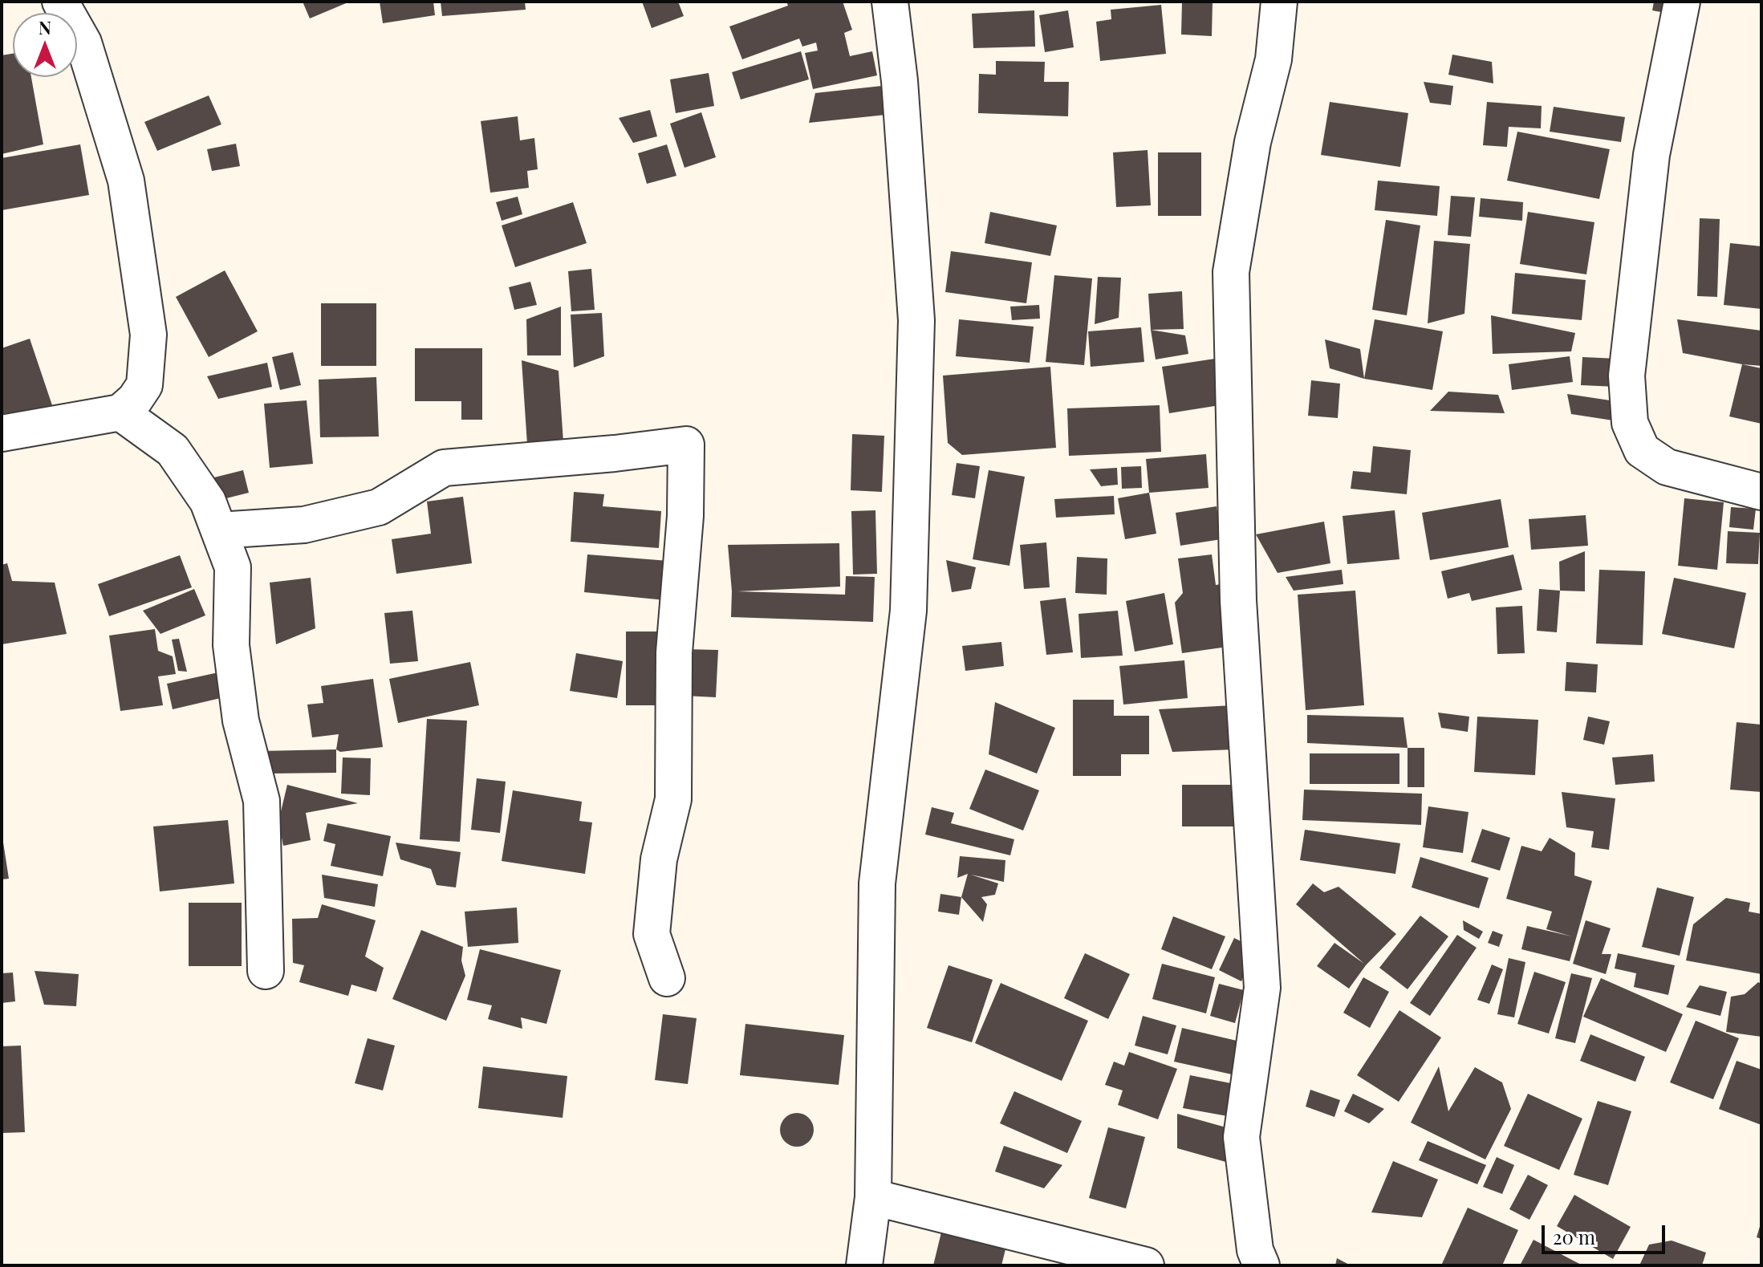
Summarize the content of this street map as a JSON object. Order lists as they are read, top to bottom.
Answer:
{
  "scale_bar": "20 m",
  "north": "top"
}
